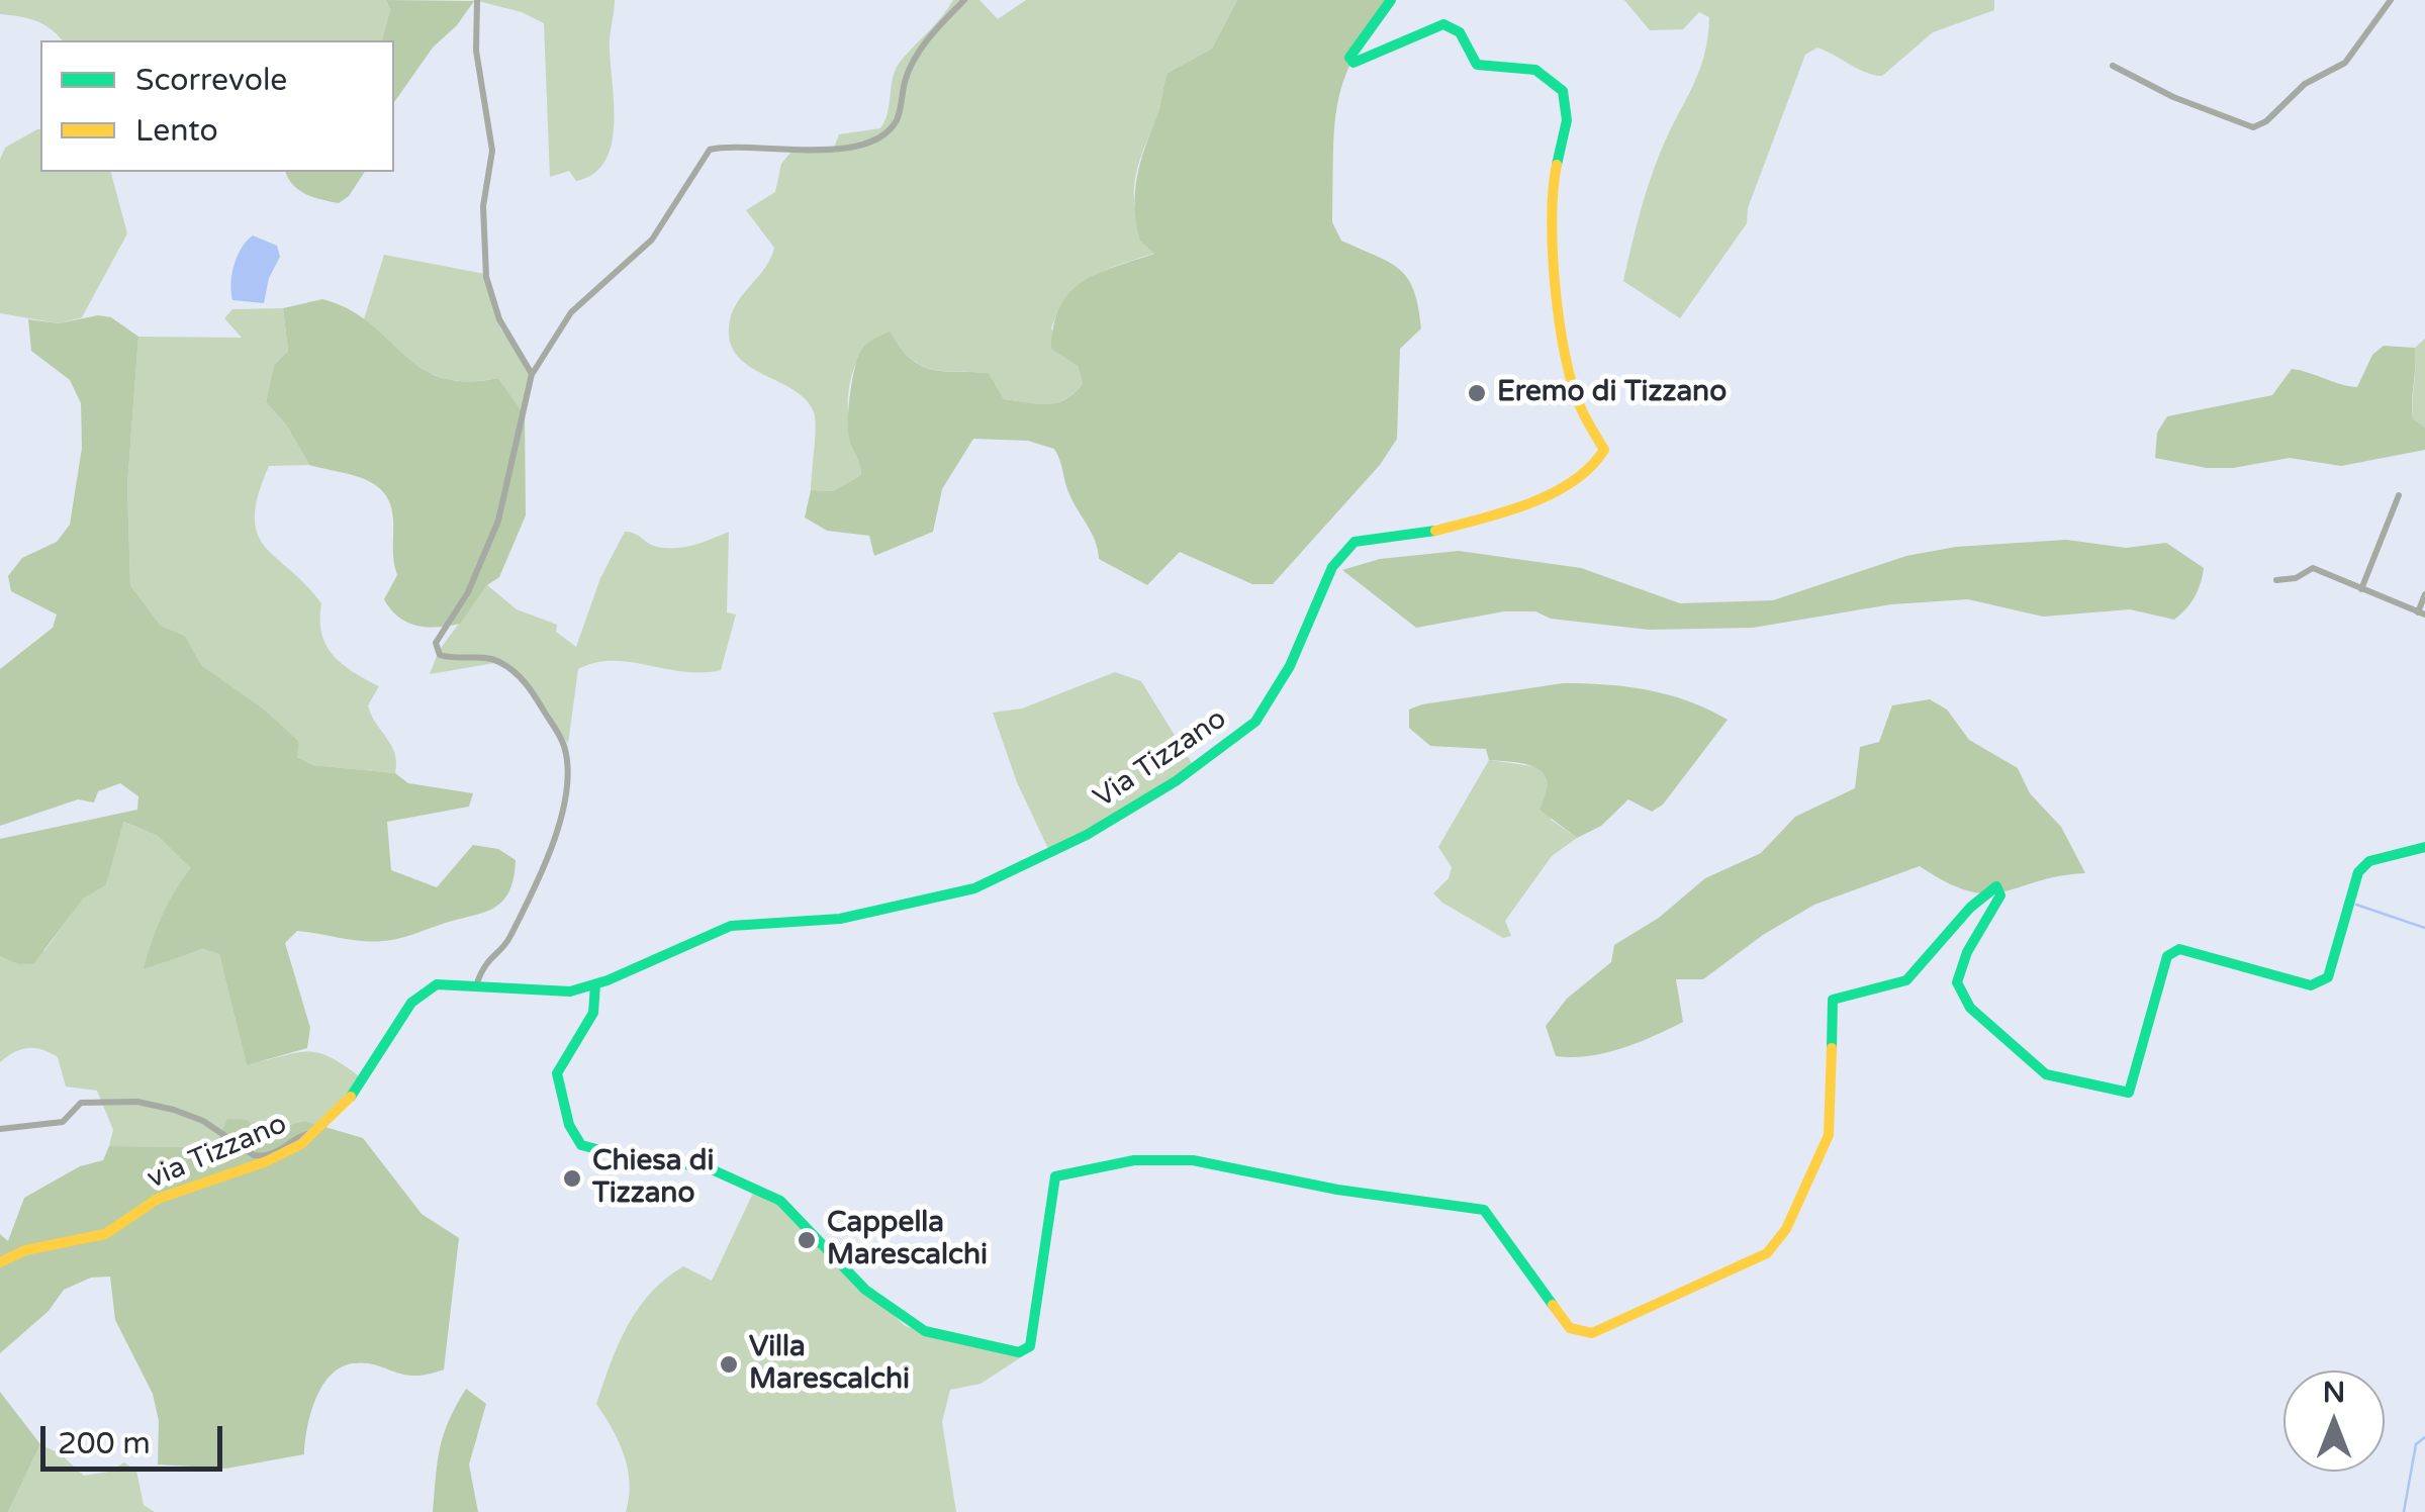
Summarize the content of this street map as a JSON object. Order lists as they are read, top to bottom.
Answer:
{
  "streets": {
    "street": ["Via Tizzano", "via Tizzano"]
  },
  "crossings": [
    ["Via Tizzano", "via Tizzano"]
  ],
  "places": [
    "Eremo di Tizzano",
    "Chiesa di Tizzano",
    "Cappella Marescalchi",
    "Villa Marescalchi"
  ],
  "legend": ["Scorrevole", "Lento"],
  "scale_bar": "200 m",
  "north": "top"
}
